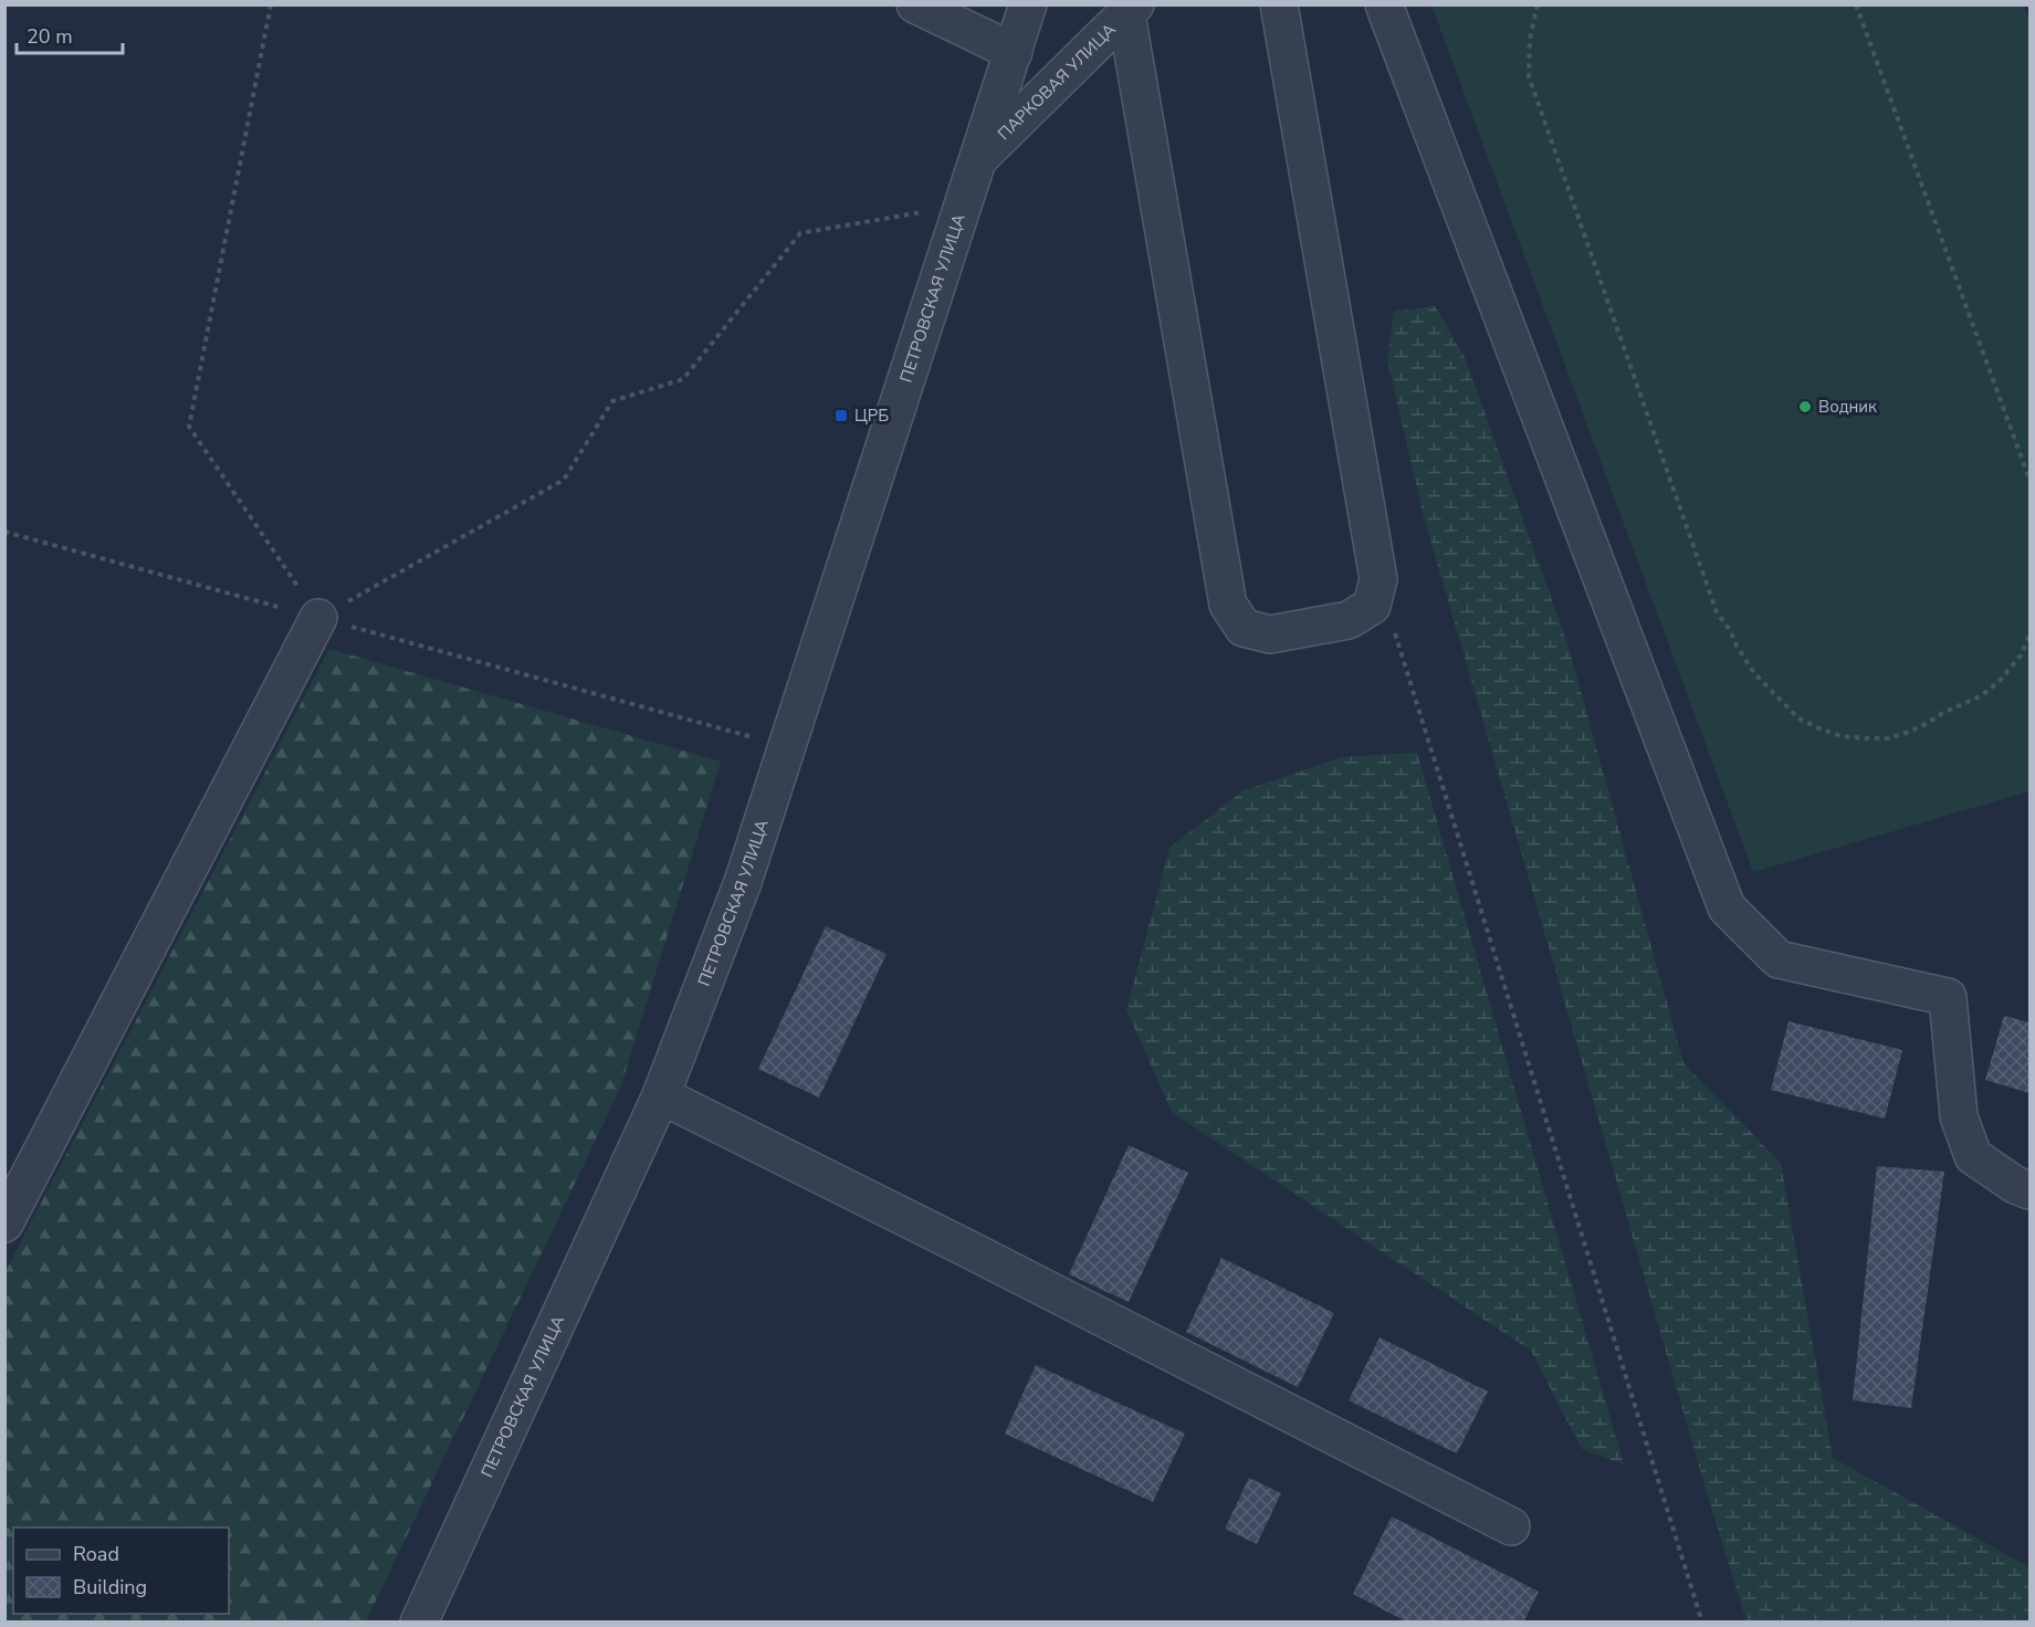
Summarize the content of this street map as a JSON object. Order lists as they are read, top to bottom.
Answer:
{
  "streets": {
    "street": ["ПАРКОВАЯ УЛИЦА", "ПЕТРОВСКАЯ УЛИЦА"]
  },
  "crossings": [
    ["ПАРКОВАЯ УЛИЦА", "ПЕТРОВСКАЯ УЛИЦА"]
  ],
  "places": {
    "other": ["Водник"],
    "transit": ["ЦРБ"]
  },
  "legend": ["Road", "Building"],
  "scale_bar": "20 m"
}
